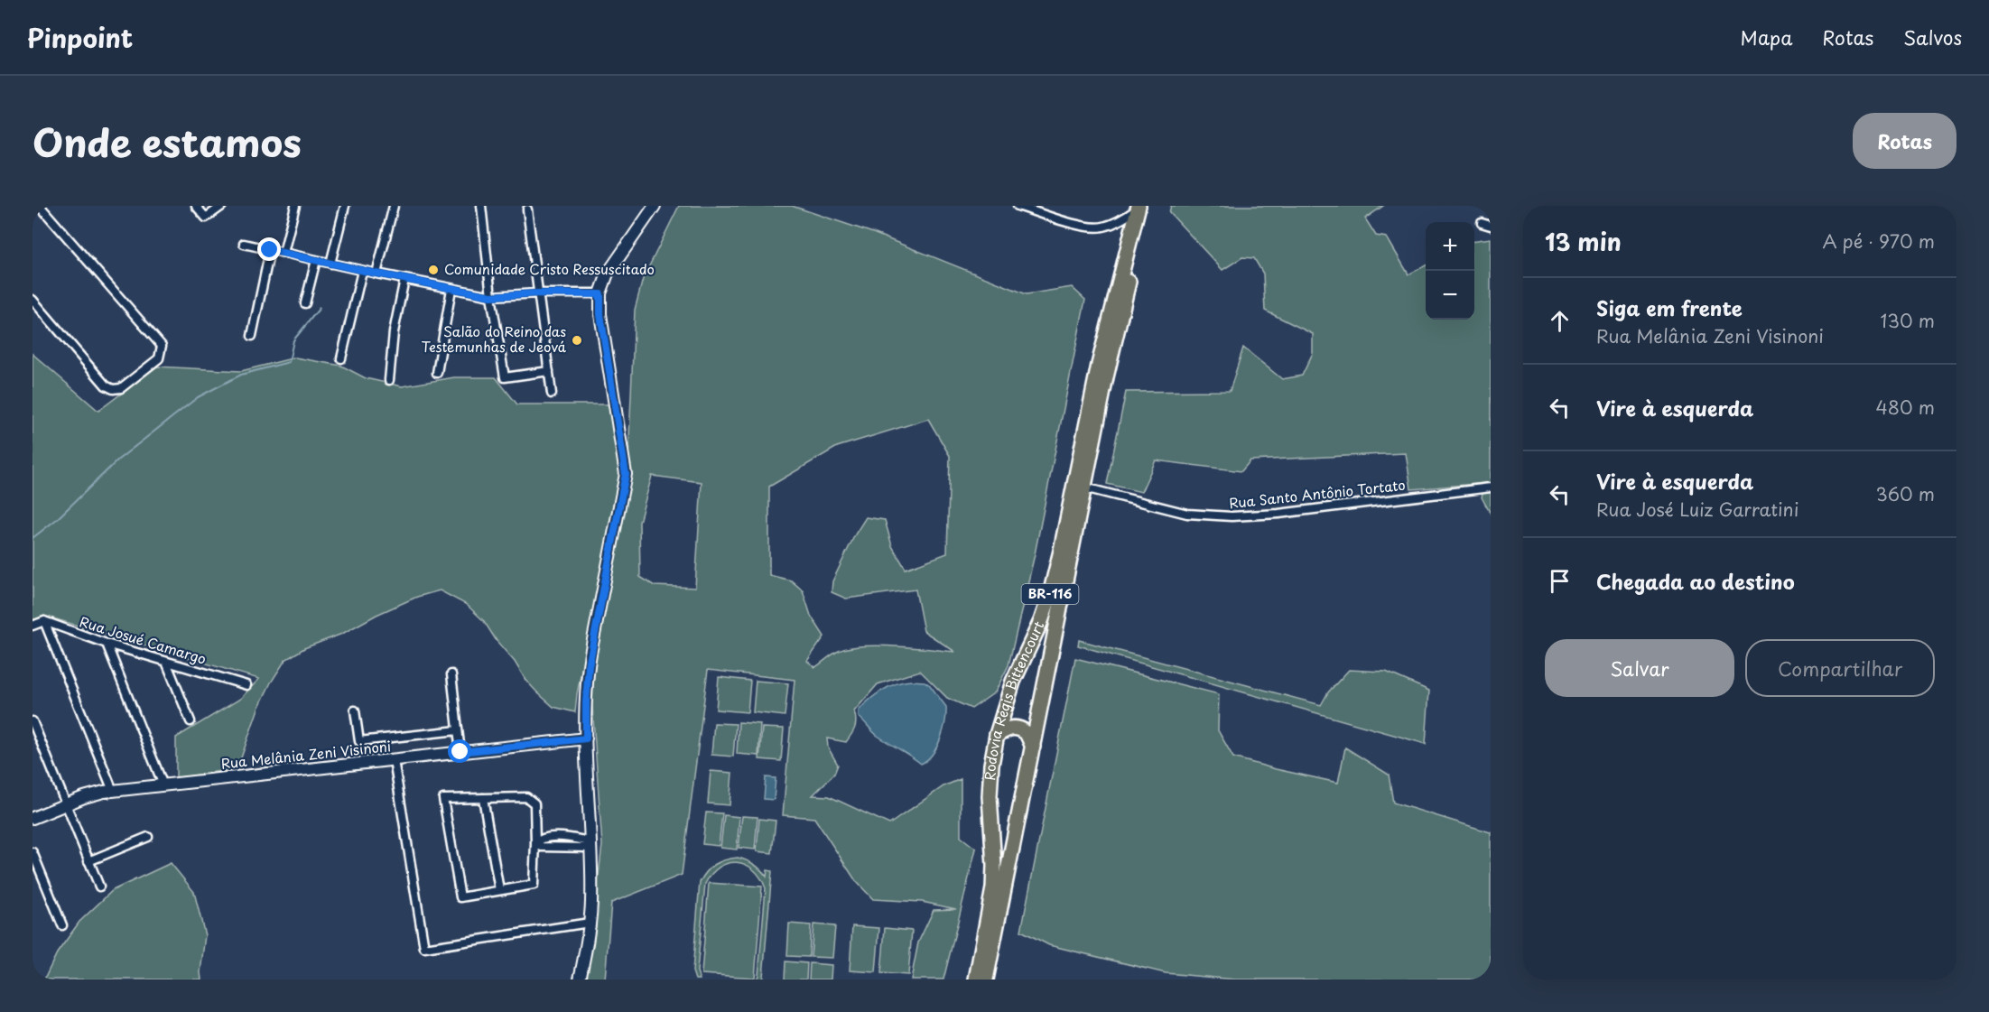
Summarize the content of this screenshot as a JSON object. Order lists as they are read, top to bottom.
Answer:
{
  "streets": {
    "highway": ["BR-116", "Rodovia Régis Bittencourt"],
    "main road": ["Rua Melânia Zeni Visinoni"],
    "street": ["Rua Santo Antônio Tortato", "Rua Josué Camargo"]
  },
  "crossings": [
    ["Rua Santo Antônio Tortato", "Rodovia Régis Bittencourt"]
  ],
  "places": ["Comunidade Cristo Ressuscitado", "Salão do Reino das Testemunhas de Jeová"],
  "page": {
    "header": "Pinpoint",
    "nav": ["Mapa", "Rotas", "Salvos"],
    "title": "Onde estamos",
    "buttons": [
      "Rotas",
      ["Salvar", "Compartilhar"]
    ],
    "heading": ["13 min", "A pé · 970 m"],
    "map_buttons": ["+", "−"],
    "list": [
      ["Siga em frente", "Rua Melânia Zeni Visinoni", "130 m"],
      ["Vire à esquerda", "480 m"],
      ["Vire à esquerda", "Rua José Luiz Garratini", "360 m"],
      "Chegada ao destino"
    ]
  }
}
